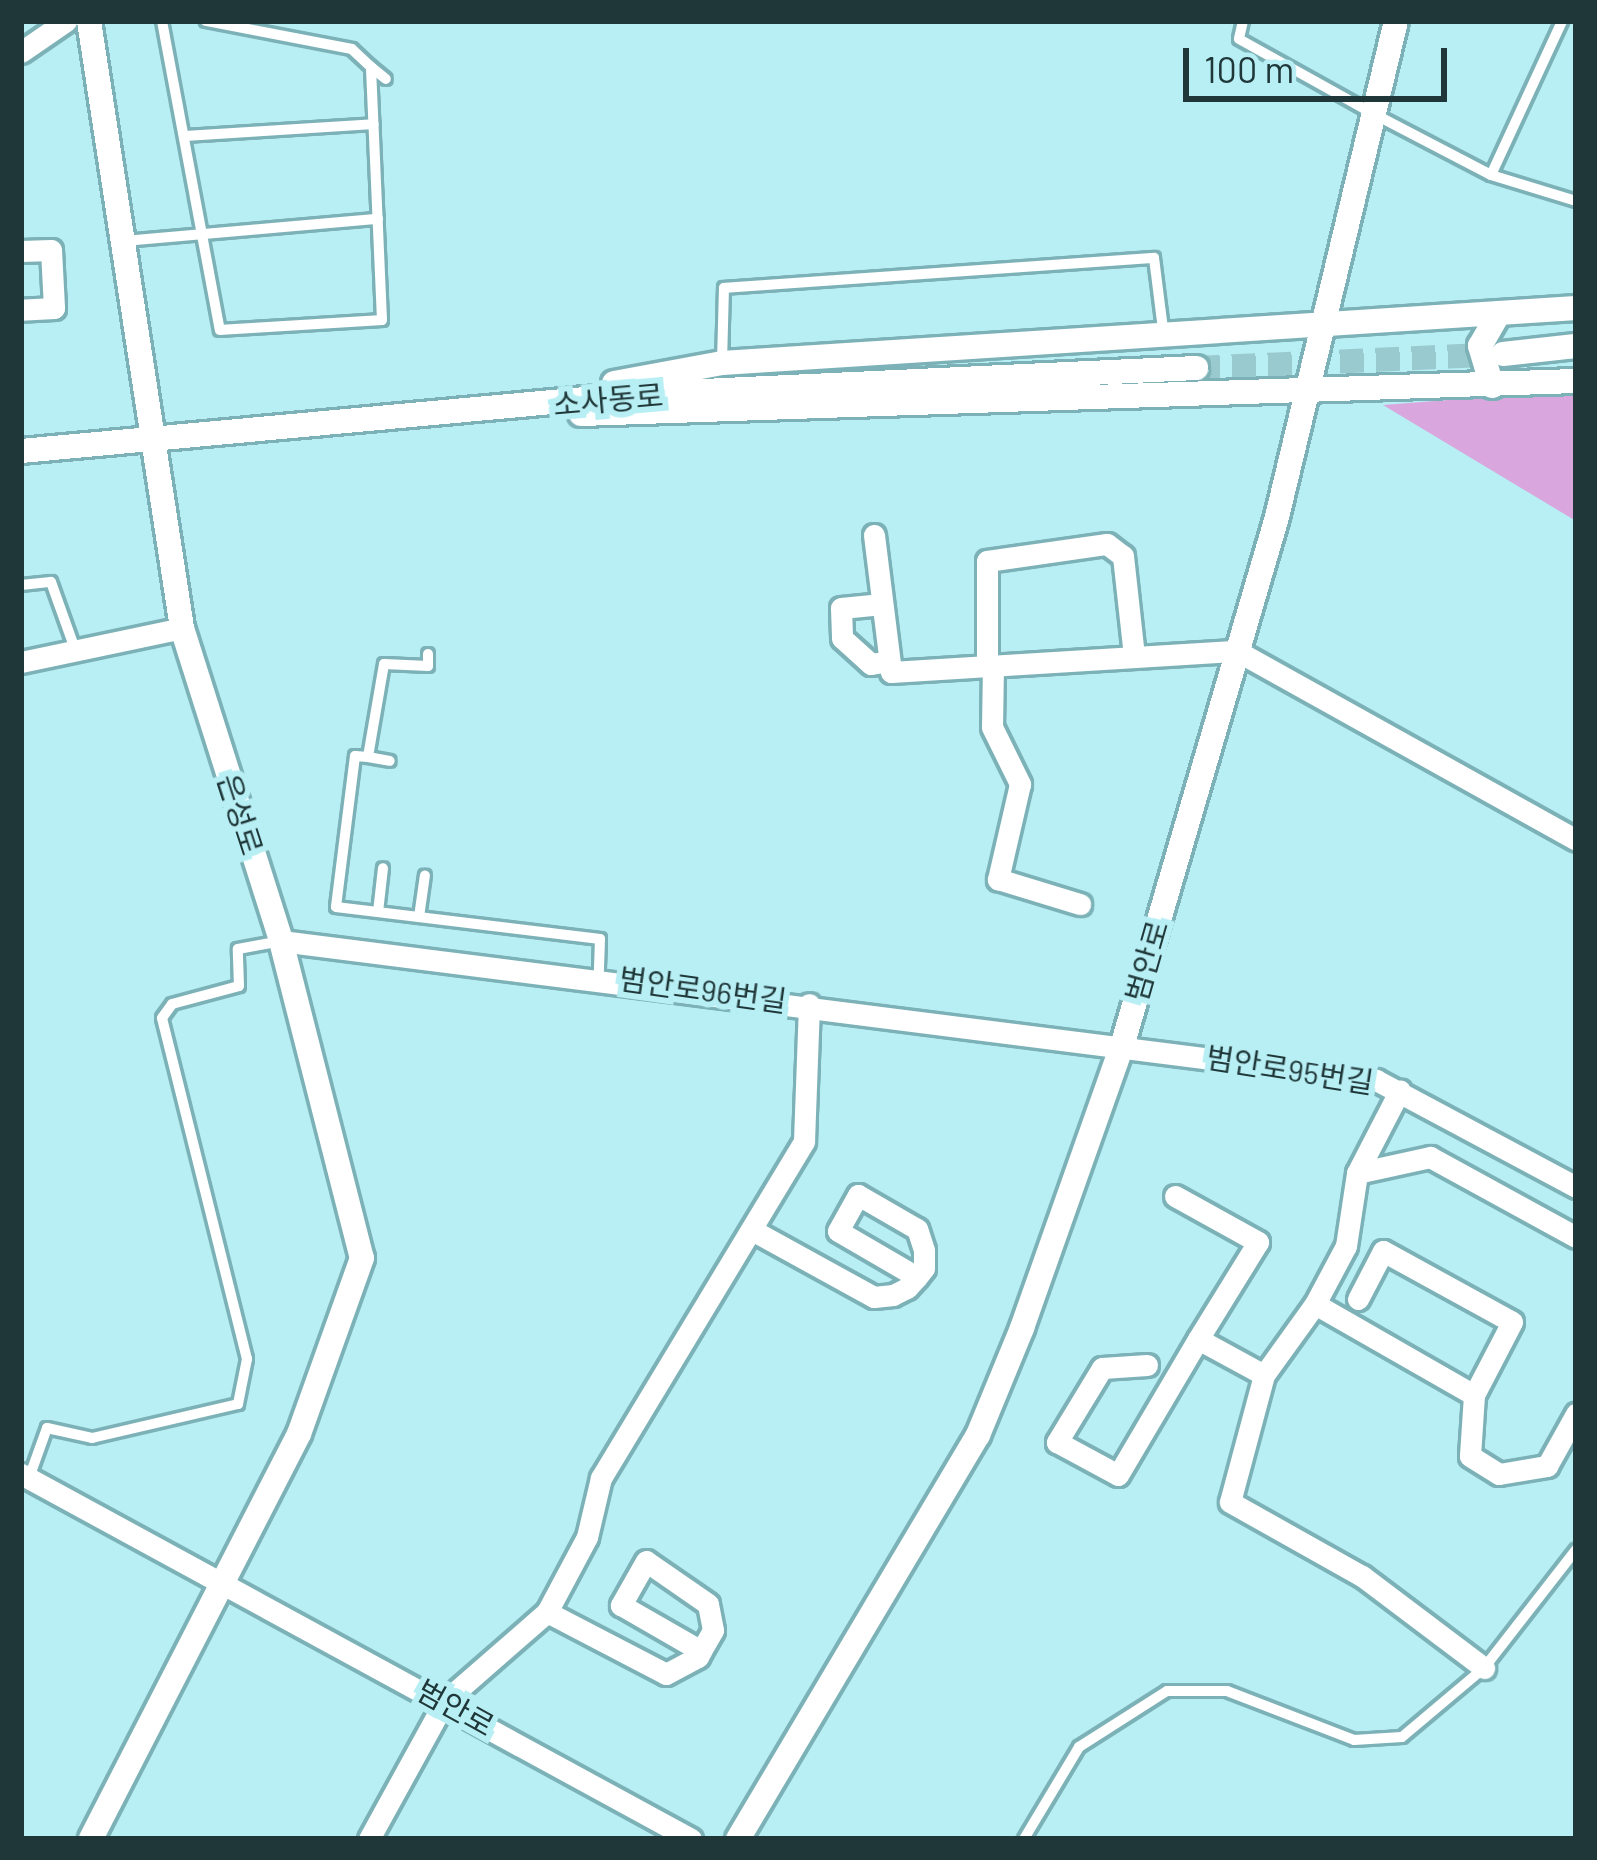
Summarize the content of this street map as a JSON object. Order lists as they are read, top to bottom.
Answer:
{
  "streets": {
    "street": [
      "소사동로",
      "은성로",
      "범안로",
      "범안로96번길",
      "범안로95번길"
    ]
  },
  "crossings": [
    ["소사동로", "은성로"],
    ["은성로", "범안로"],
    ["은성로", "범안로96번길"],
    ["범안로", "범안로96번길"],
    ["범안로", "범안로95번길"],
    ["범안로96번길", "범안로95번길"]
  ],
  "scale_bar": "100 m"
}
